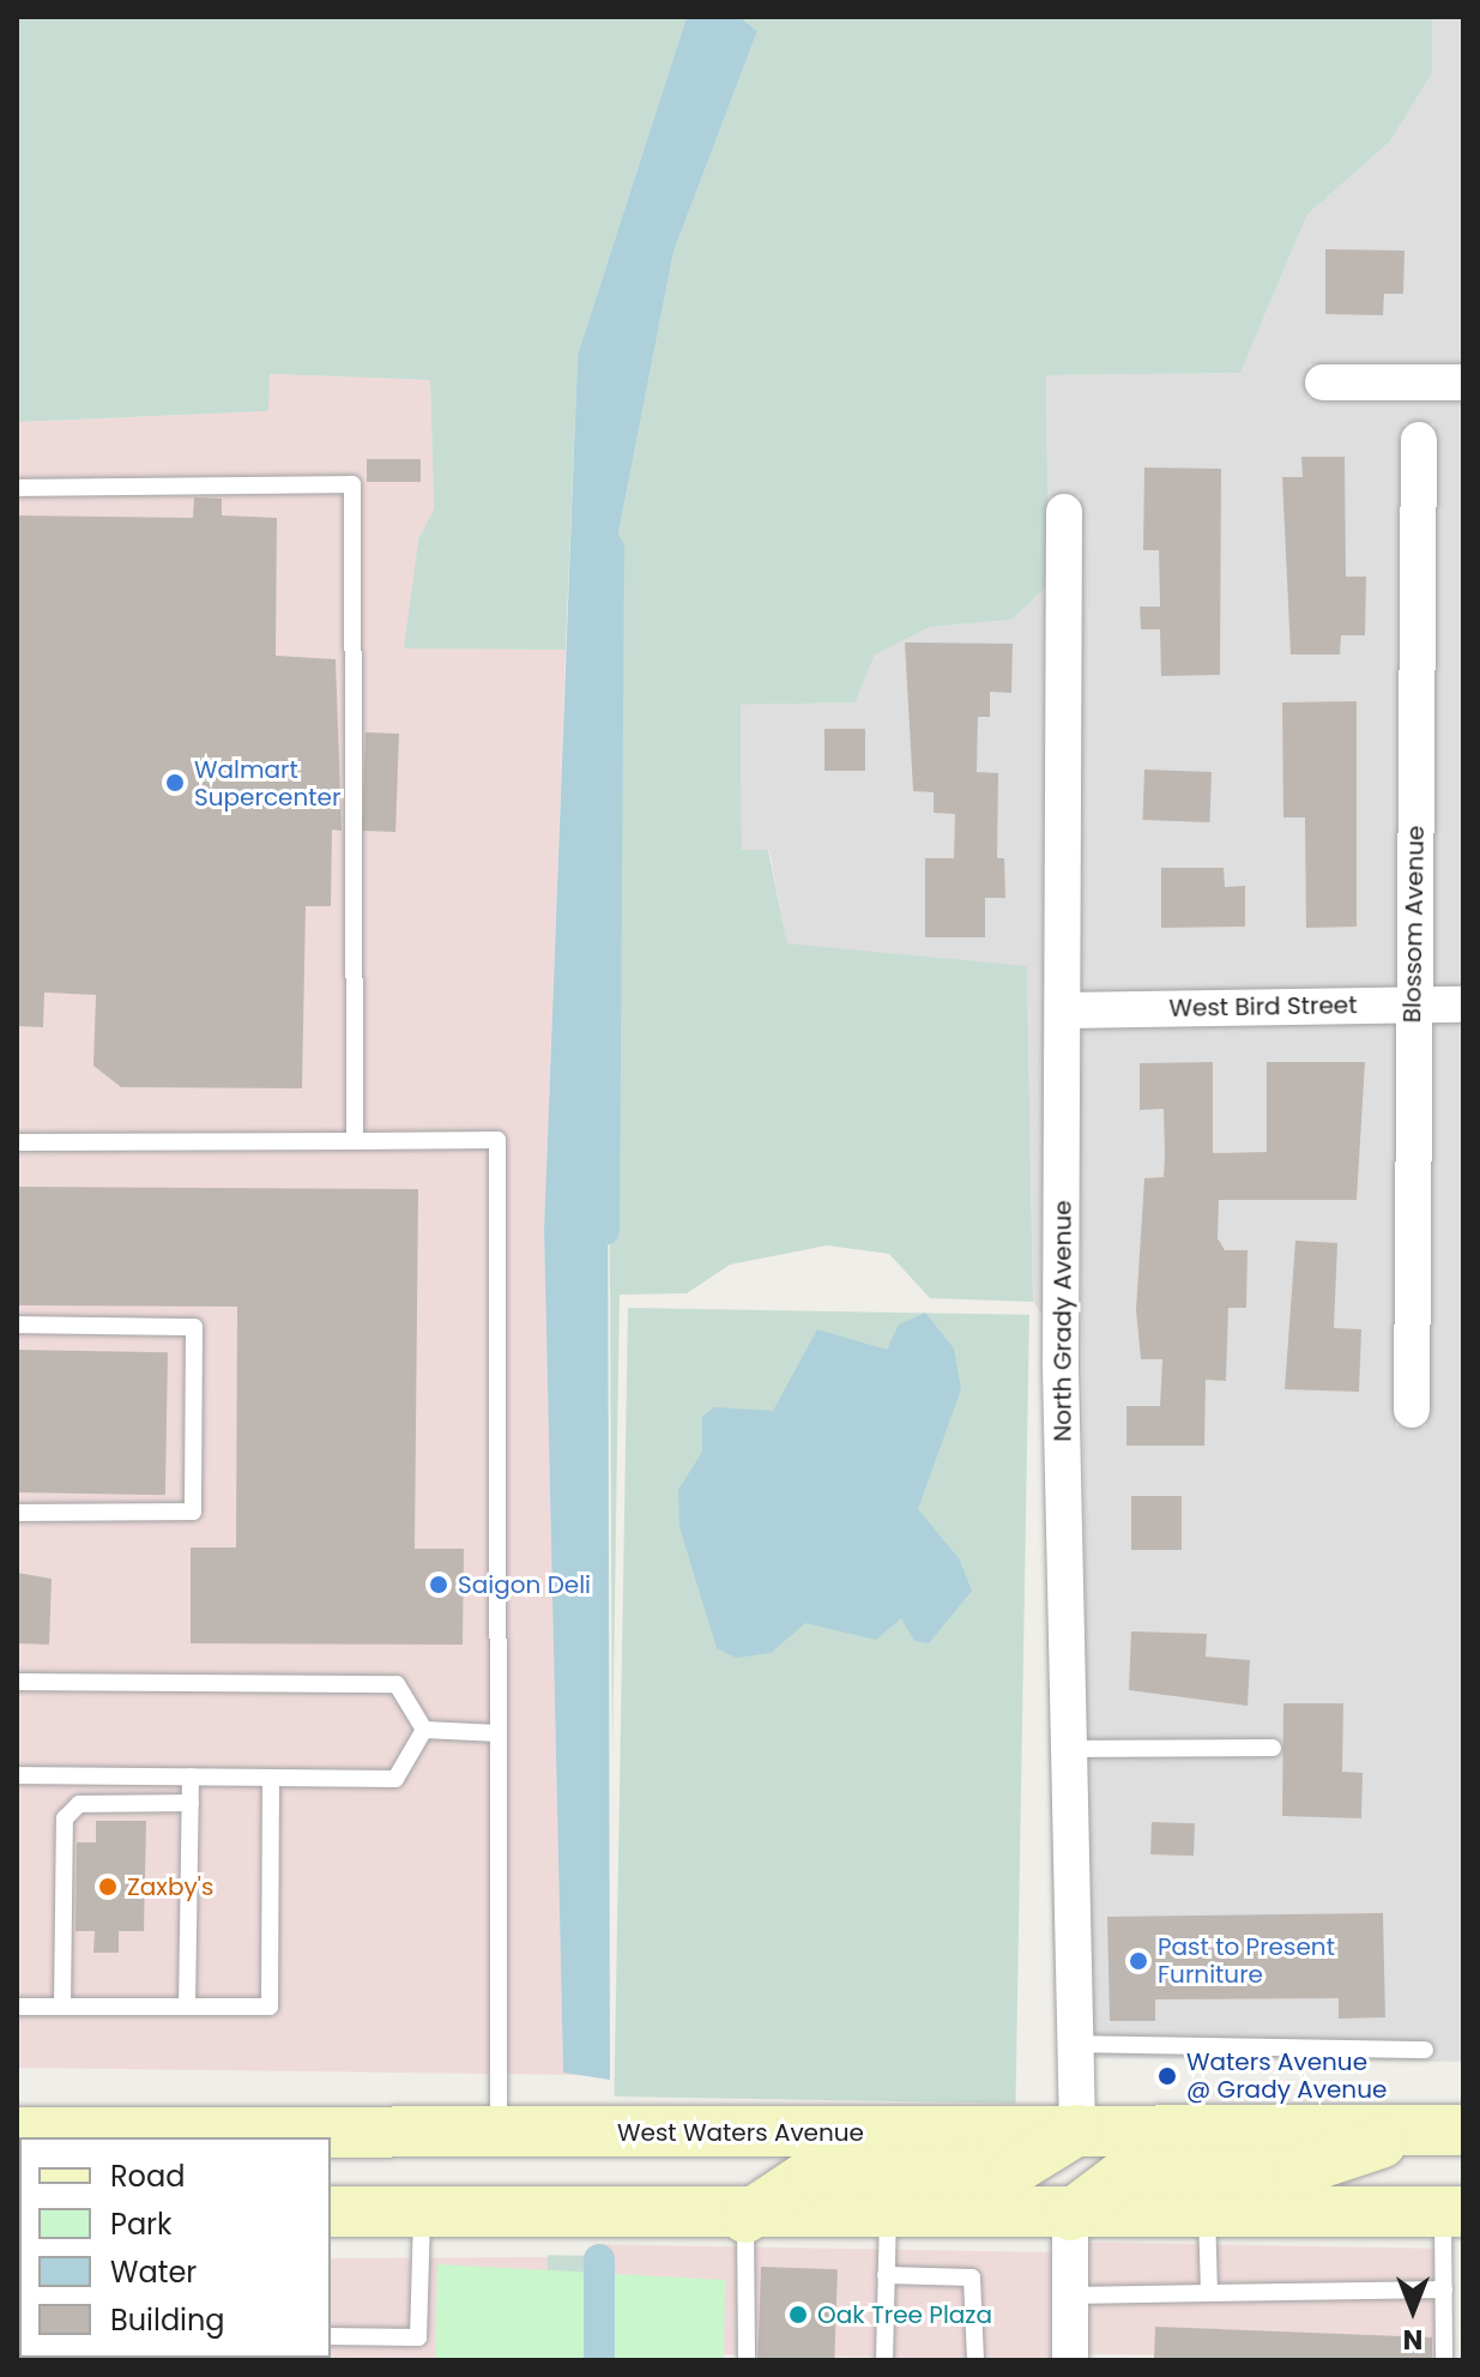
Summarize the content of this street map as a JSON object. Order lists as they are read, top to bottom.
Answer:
{
  "streets": {
    "main road": ["West Waters Avenue"],
    "street": ["Blossom Avenue", "West Bird Street", "North Grady Avenue"]
  },
  "crossings": [
    ["Blossom Avenue", "West Bird Street"],
    ["West Bird Street", "North Grady Avenue"],
    ["North Grady Avenue", "West Waters Avenue"]
  ],
  "places": [
    "Walmart Supercenter",
    "Saigon Deli",
    "Zaxby's",
    "Past to Present Furniture",
    "Waters Avenue @ Grady Avenue",
    "Oak Tree Plaza"
  ],
  "legend": [
    "Road",
    "Park",
    "Water",
    "Building"
  ],
  "north": "bottom"
}
